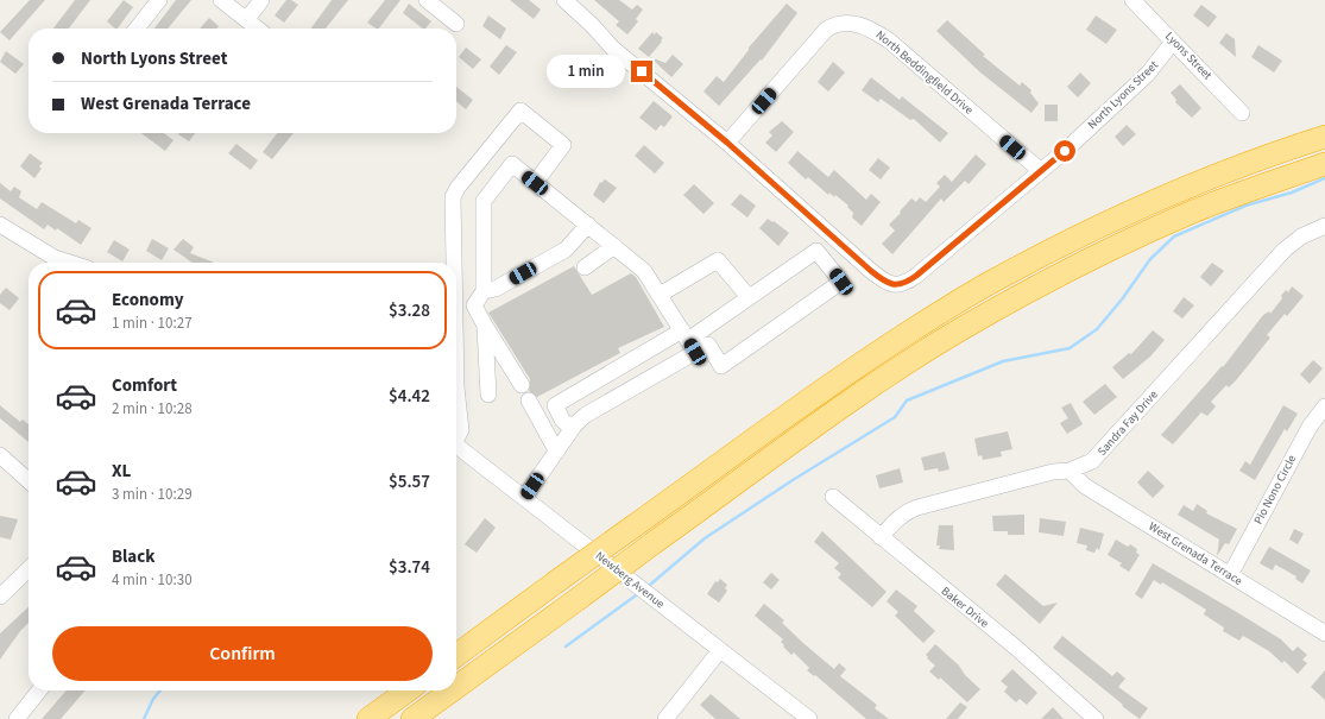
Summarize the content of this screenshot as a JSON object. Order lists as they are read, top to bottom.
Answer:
{
  "streets": {
    "street": [
      "Lyons Street",
      "North Beddingfield Drive",
      "North Lyons Street",
      "Sandra Fay Drive",
      "Pio Nono Circle",
      "West Grenada Terrace",
      "Newberg Avenue",
      "Baker Drive"
    ]
  },
  "crossings": [
    ["Lyons Street", "North Lyons Street"],
    ["North Beddingfield Drive", "North Lyons Street"],
    ["Sandra Fay Drive", "West Grenada Terrace"],
    ["Sandra Fay Drive", "Baker Drive"],
    ["Pio Nono Circle", "West Grenada Terrace"]
  ],
  "page": {
    "banner": ["North Lyons Street", "West Grenada Terrace"],
    "bubble": "1 min",
    "list": [
      {
        "name": "Economy",
        "note": "1 min · 10:27",
        "value": "$3.28"
      },
      {
        "name": "Comfort",
        "note": "2 min · 10:28",
        "value": "$4.42"
      },
      {
        "name": "XL",
        "note": "3 min · 10:29",
        "value": "$5.57"
      },
      {
        "name": "Black",
        "note": "4 min · 10:30",
        "value": "$3.74"
      }
    ],
    "buttons": "Confirm"
  }
}
